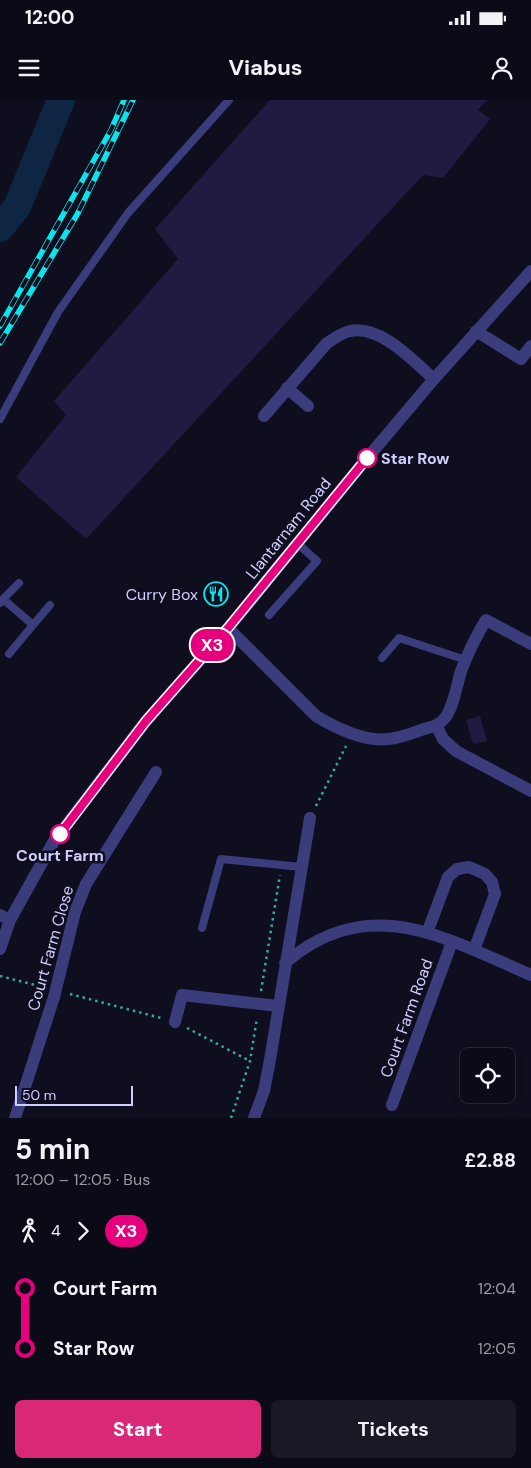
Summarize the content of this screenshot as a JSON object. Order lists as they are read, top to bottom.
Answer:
{
  "streets": {
    "street": ["Llantarnam Road", "Court Farm Close", "Court Farm Road"]
  },
  "places": {
    "other": ["Star Row", "Court Farm"],
    "restaurant": ["Curry Box"]
  },
  "lines": ["bus line X3"],
  "scale_bar": "50 m",
  "page": {
    "status": "12:00",
    "header": "Viabus",
    "on_map": "X3",
    "scale": "50 m",
    "heading": ["5 min", "12:00 – 12:05 · Bus", "£2.88"],
    "legs": ["4", "X3"],
    "list": [
      {
        "name": "Court Farm",
        "value": "12:04"
      },
      {
        "name": "Star Row",
        "value": "12:05"
      }
    ],
    "buttons": ["Start", "Tickets"]
  }
}
